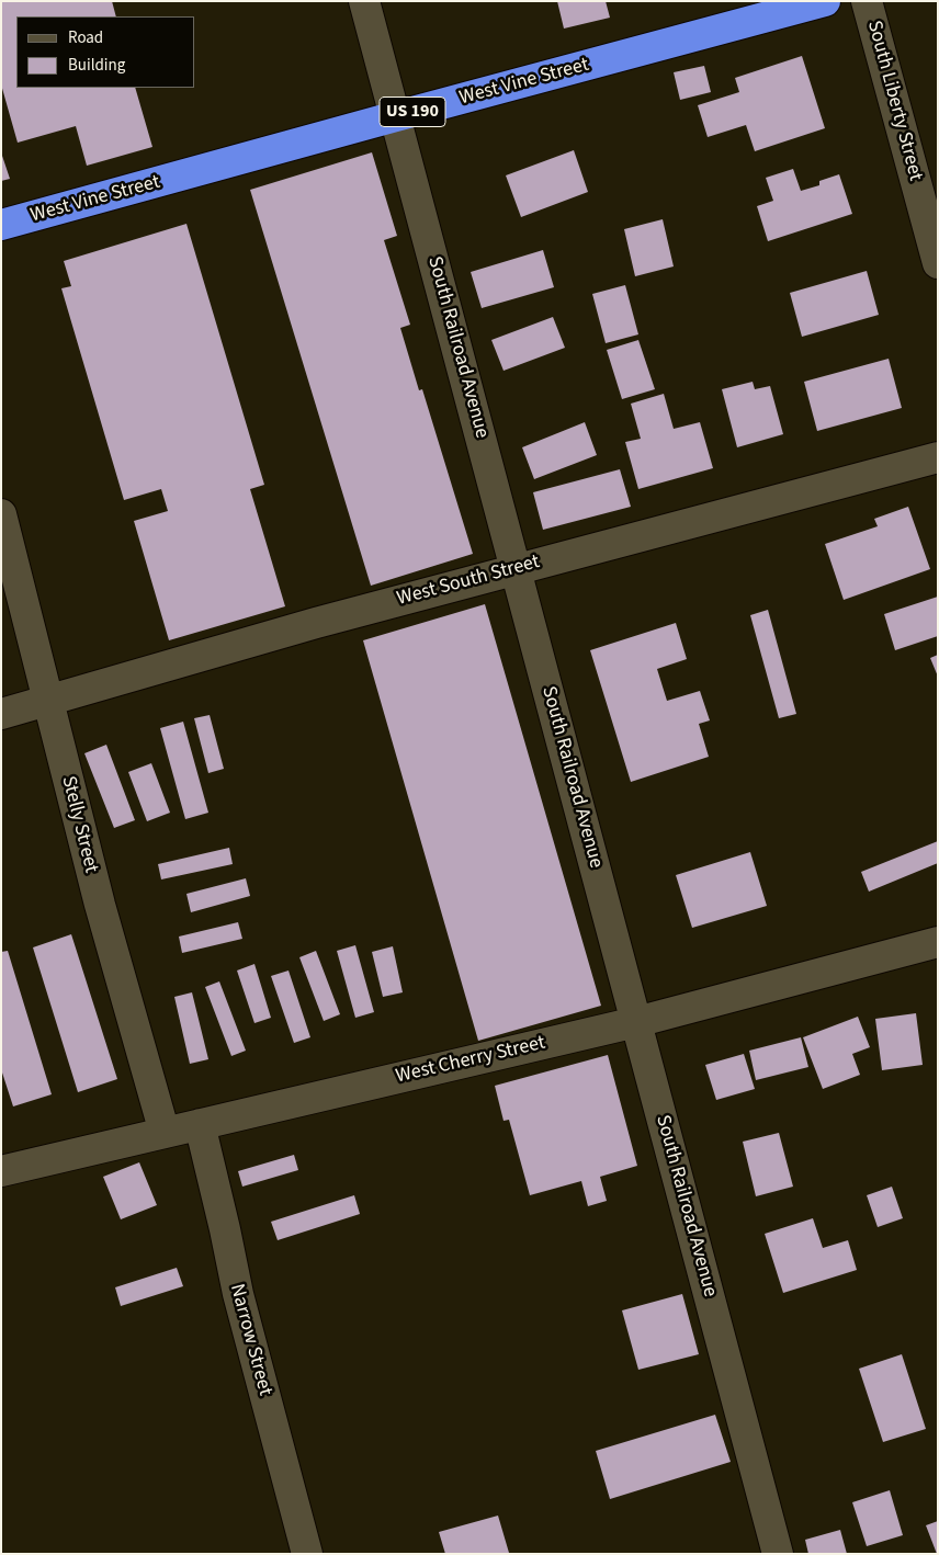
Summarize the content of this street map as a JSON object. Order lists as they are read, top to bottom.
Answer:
{
  "streets": {
    "highway": ["West Vine Street", "US 190"],
    "street": [
      "South Liberty Street",
      "South Railroad Avenue",
      "West South Street",
      "Stelly Street",
      "West Cherry Street",
      "Narrow Street"
    ]
  },
  "crossings": [
    ["West Vine Street", "South Railroad Avenue"],
    ["South Railroad Avenue", "West South Street"],
    ["South Railroad Avenue", "West Cherry Street"],
    ["West South Street", "Stelly Street"],
    ["Stelly Street", "West Cherry Street"],
    ["West Cherry Street", "Narrow Street"]
  ],
  "legend": ["Road", "Building"]
}
